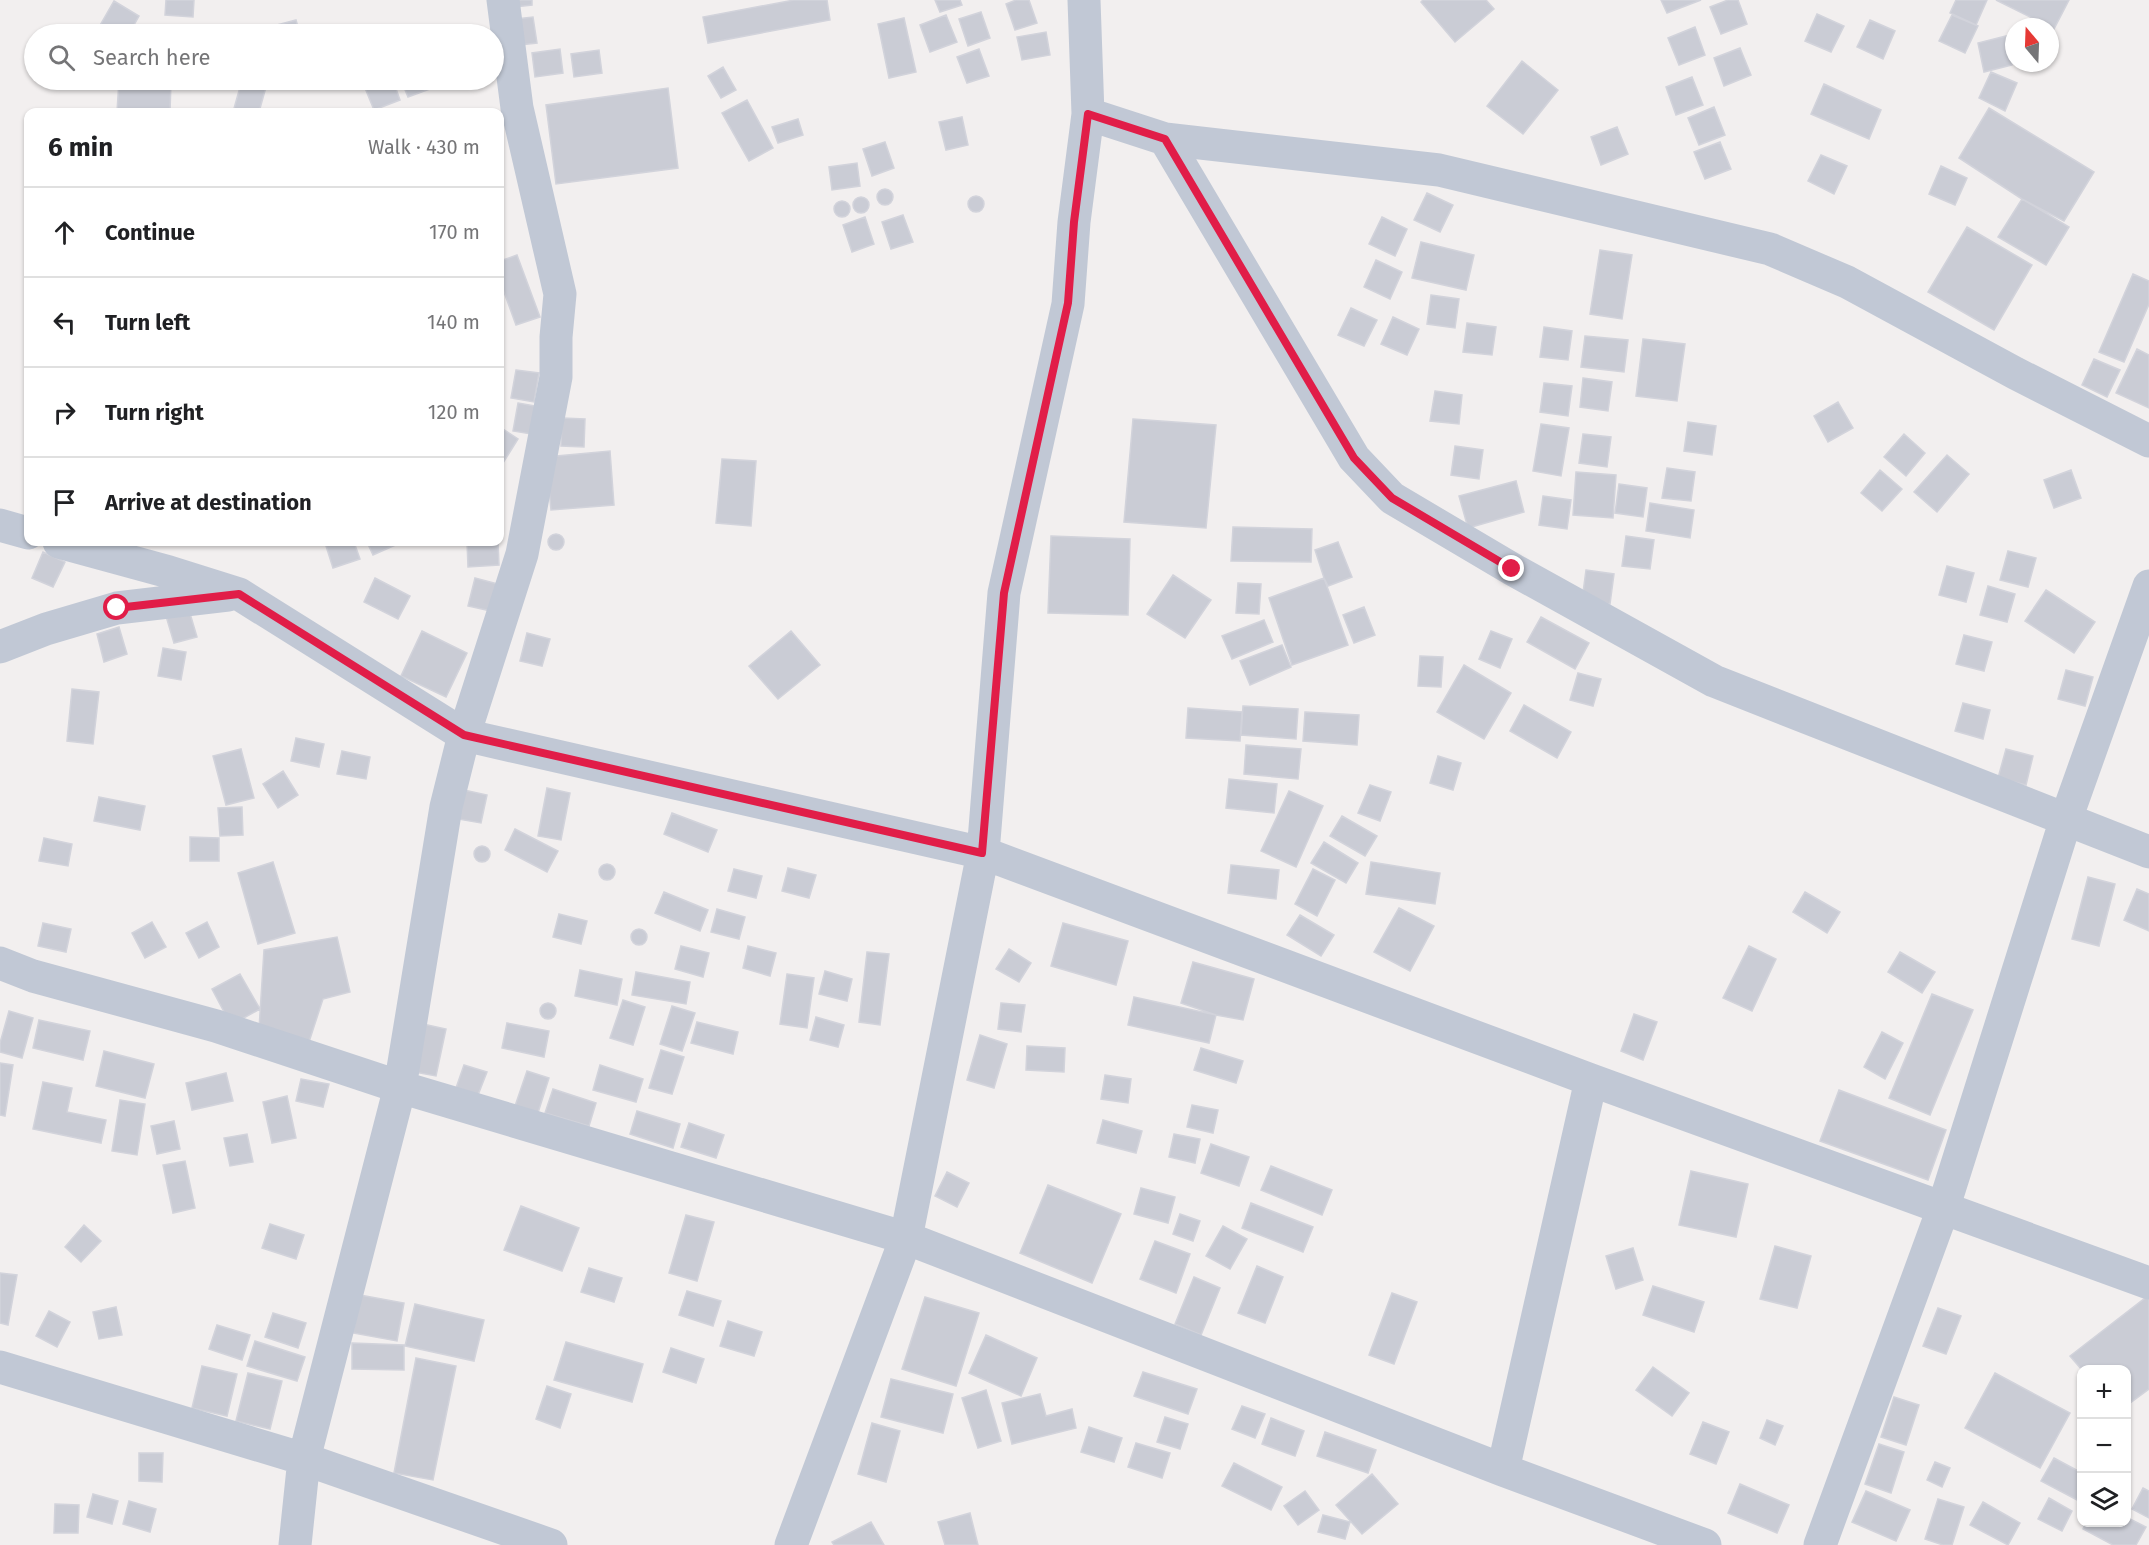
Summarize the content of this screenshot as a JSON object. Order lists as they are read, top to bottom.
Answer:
{
  "north": "top",
  "page": {
    "search": "Search here",
    "heading": ["6 min", "Walk · 430 m"],
    "list": [
      ["Continue", "170 m"],
      ["Turn left", "140 m"],
      ["Turn right", "120 m"],
      "Arrive at destination"
    ],
    "map_buttons": ["+", "−"]
  }
}
